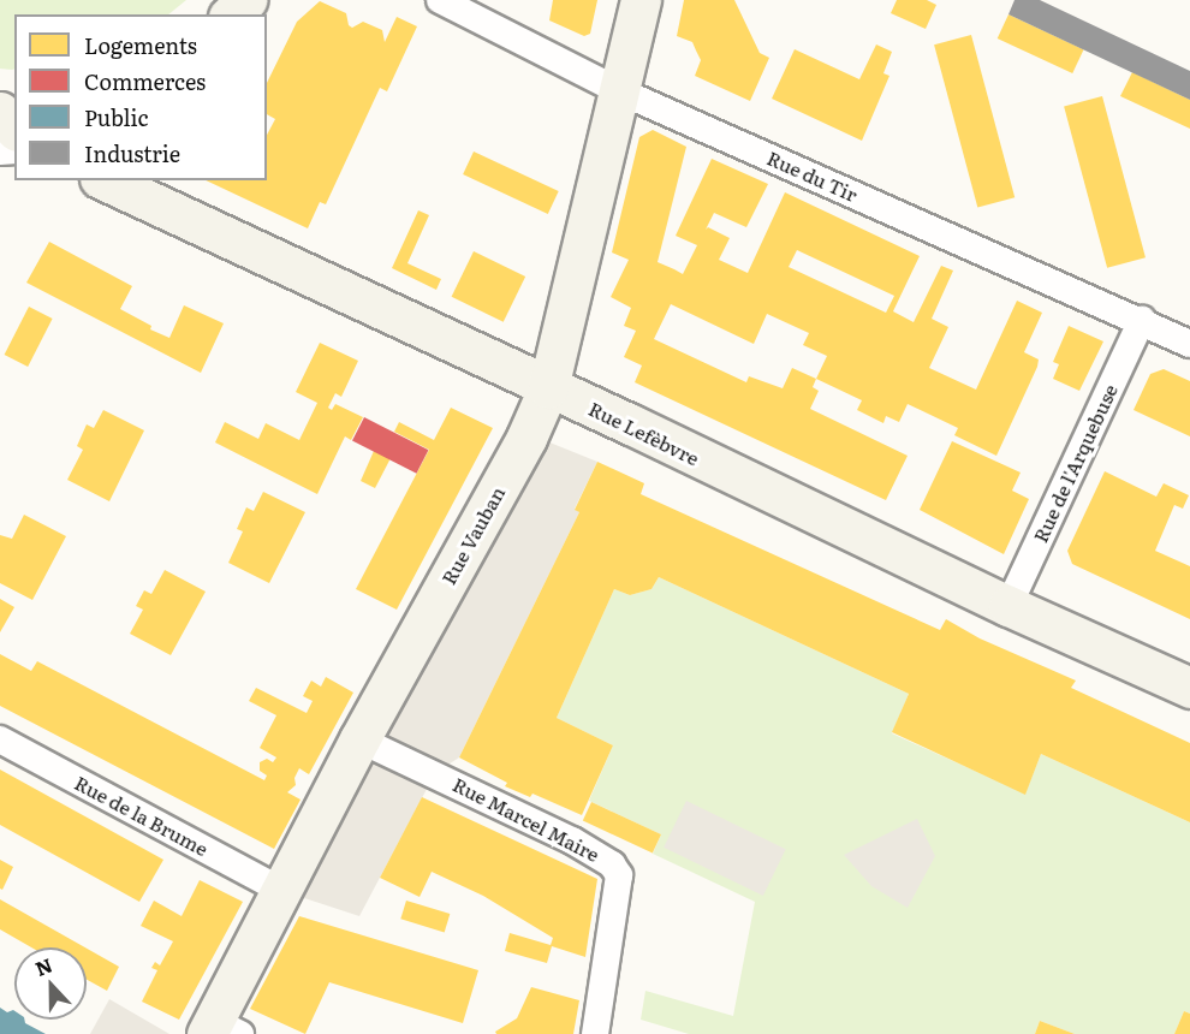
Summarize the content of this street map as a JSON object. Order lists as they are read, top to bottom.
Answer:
{
  "streets": {
    "main road": ["Rue Lefèbvre", "Rue Vauban"],
    "street": [
      "Rue du Tir",
      "Rue de l'Arquebuse",
      "Rue de la Brume",
      "Rue Marcel Maire"
    ]
  },
  "crossings": [
    ["Rue du Tir", "Rue de l'Arquebuse"],
    ["Rue du Tir", "Rue Vauban"],
    ["Rue Lefèbvre", "Rue de l'Arquebuse"],
    ["Rue Lefèbvre", "Rue Vauban"],
    ["Rue Vauban", "Rue de la Brume"],
    ["Rue Vauban", "Rue Marcel Maire"]
  ],
  "legend": [
    "Logements",
    "Commerces",
    "Public",
    "Industrie"
  ],
  "north": "top"
}
